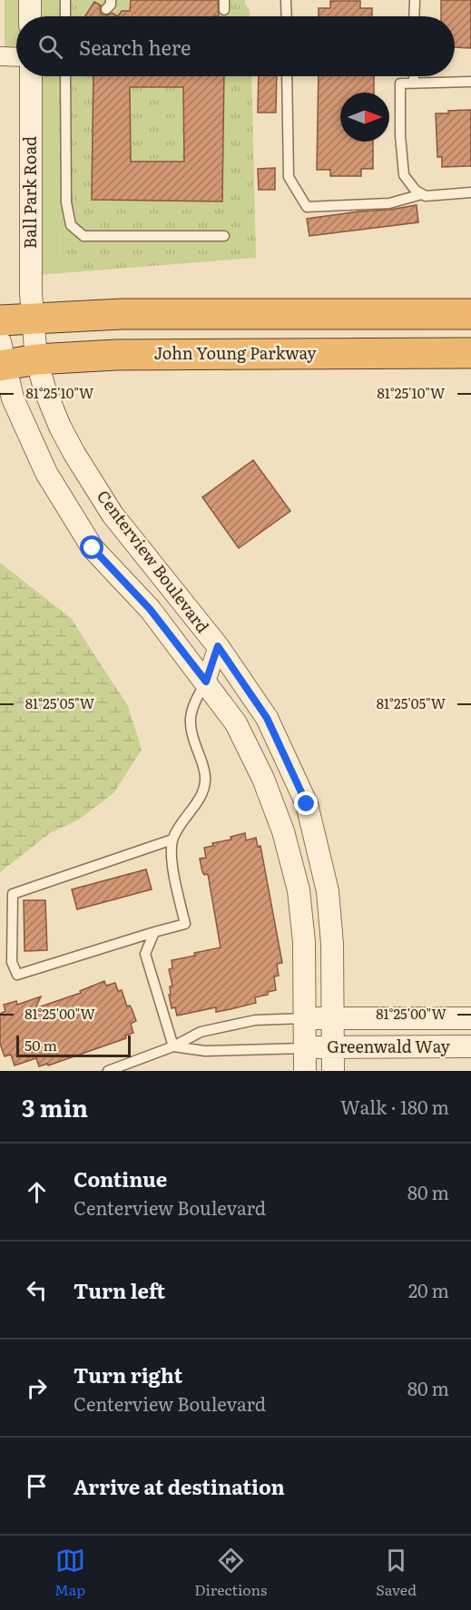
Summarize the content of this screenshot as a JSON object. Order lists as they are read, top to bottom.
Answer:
{
  "streets": {
    "highway": ["John Young Parkway"],
    "street": ["Ball Park Road", "Centerview Boulevard", "Greenwald Way"]
  },
  "crossings": [
    ["Ball Park Road", "Centerview Boulevard"],
    ["John Young Parkway", "Centerview Boulevard"],
    ["Centerview Boulevard", "Greenwald Way"]
  ],
  "scale_bar": "50 m",
  "north": "right",
  "page": {
    "search": "Search here",
    "scale": "50 m",
    "heading": ["3 min", "Walk · 180 m"],
    "list": [
      ["Continue", "Centerview Boulevard", "80 m"],
      ["Turn left", "20 m"],
      ["Turn right", "Centerview Boulevard", "80 m"],
      "Arrive at destination"
    ],
    "nav": ["Map", "Directions", "Saved"]
  },
  "coordinates": ["81°25'10\"W", "81°25'05\"W", "81°25'00\"W"]
}
